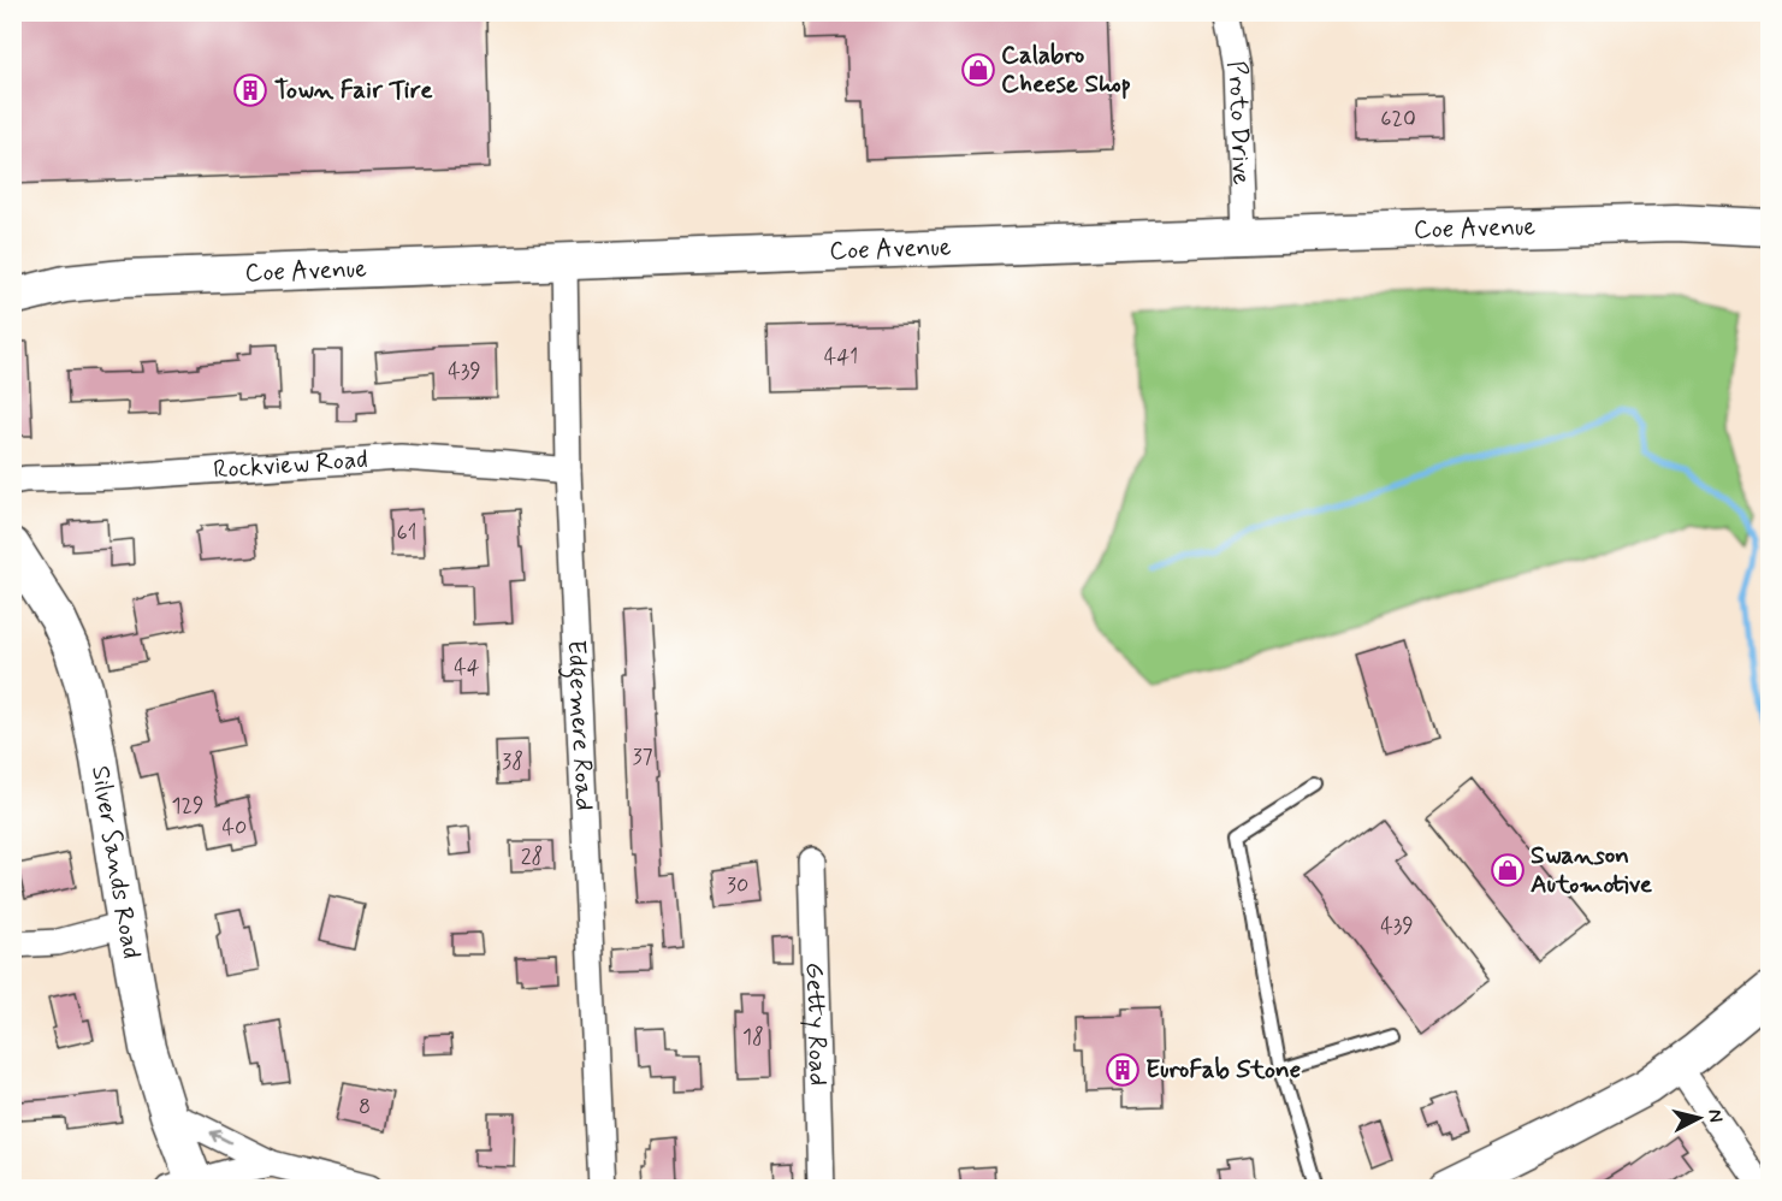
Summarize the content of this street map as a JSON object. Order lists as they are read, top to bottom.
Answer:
{
  "streets": {
    "main road": ["Coe Avenue", "Silver Sands Road"],
    "street": [
      "Proto Drive",
      "Rockview Road",
      "Edgemere Road",
      "Getty Road"
    ]
  },
  "crossings": [
    ["Proto Drive", "Coe Avenue"],
    ["Coe Avenue", "Edgemere Road"],
    ["Rockview Road", "Edgemere Road"]
  ],
  "places": {
    "shop": ["Calabro Cheese Shop", "Swanson Automotive"],
    "building": ["Town Fair Tire", "EuroFab Stone"]
  },
  "house_numbers": [
    "620",
    "441",
    "439",
    "61",
    "44",
    "37",
    "38",
    "129",
    "40",
    "28",
    "30",
    "439",
    "18",
    "8"
  ],
  "north": "right"
}
